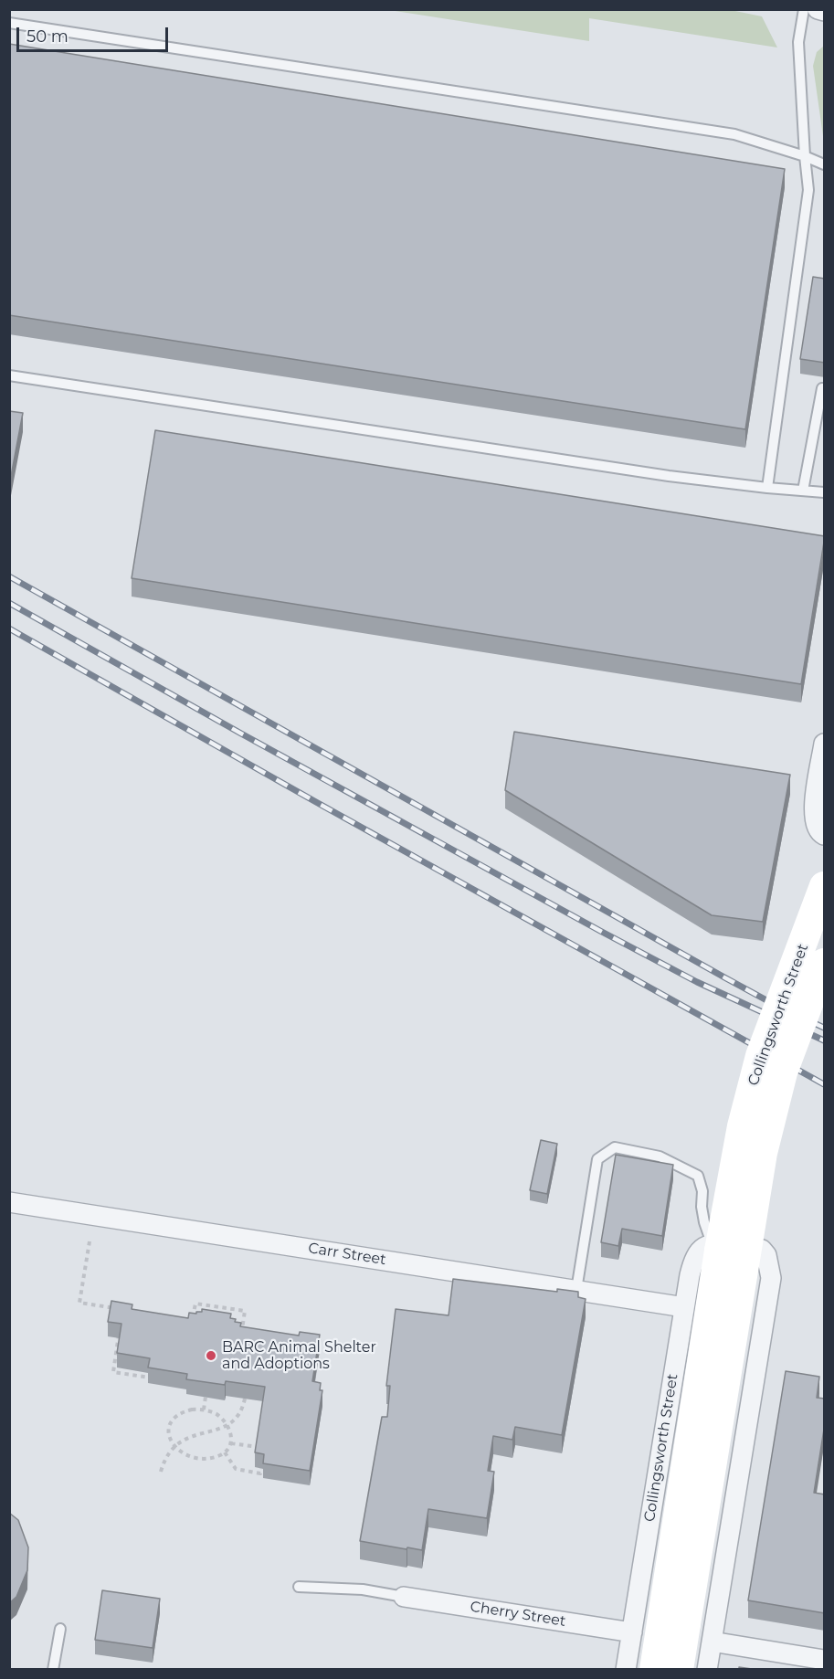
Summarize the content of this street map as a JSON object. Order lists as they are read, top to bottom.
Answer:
{
  "streets": {
    "main road": ["Collingsworth Street"],
    "street": ["Carr Street", "Cherry Street"]
  },
  "crossings": [
    ["Collingsworth Street", "Carr Street"],
    ["Collingsworth Street", "Cherry Street"]
  ],
  "places": ["BARC Animal Shelter and Adoptions"],
  "scale_bar": "50 m"
}
